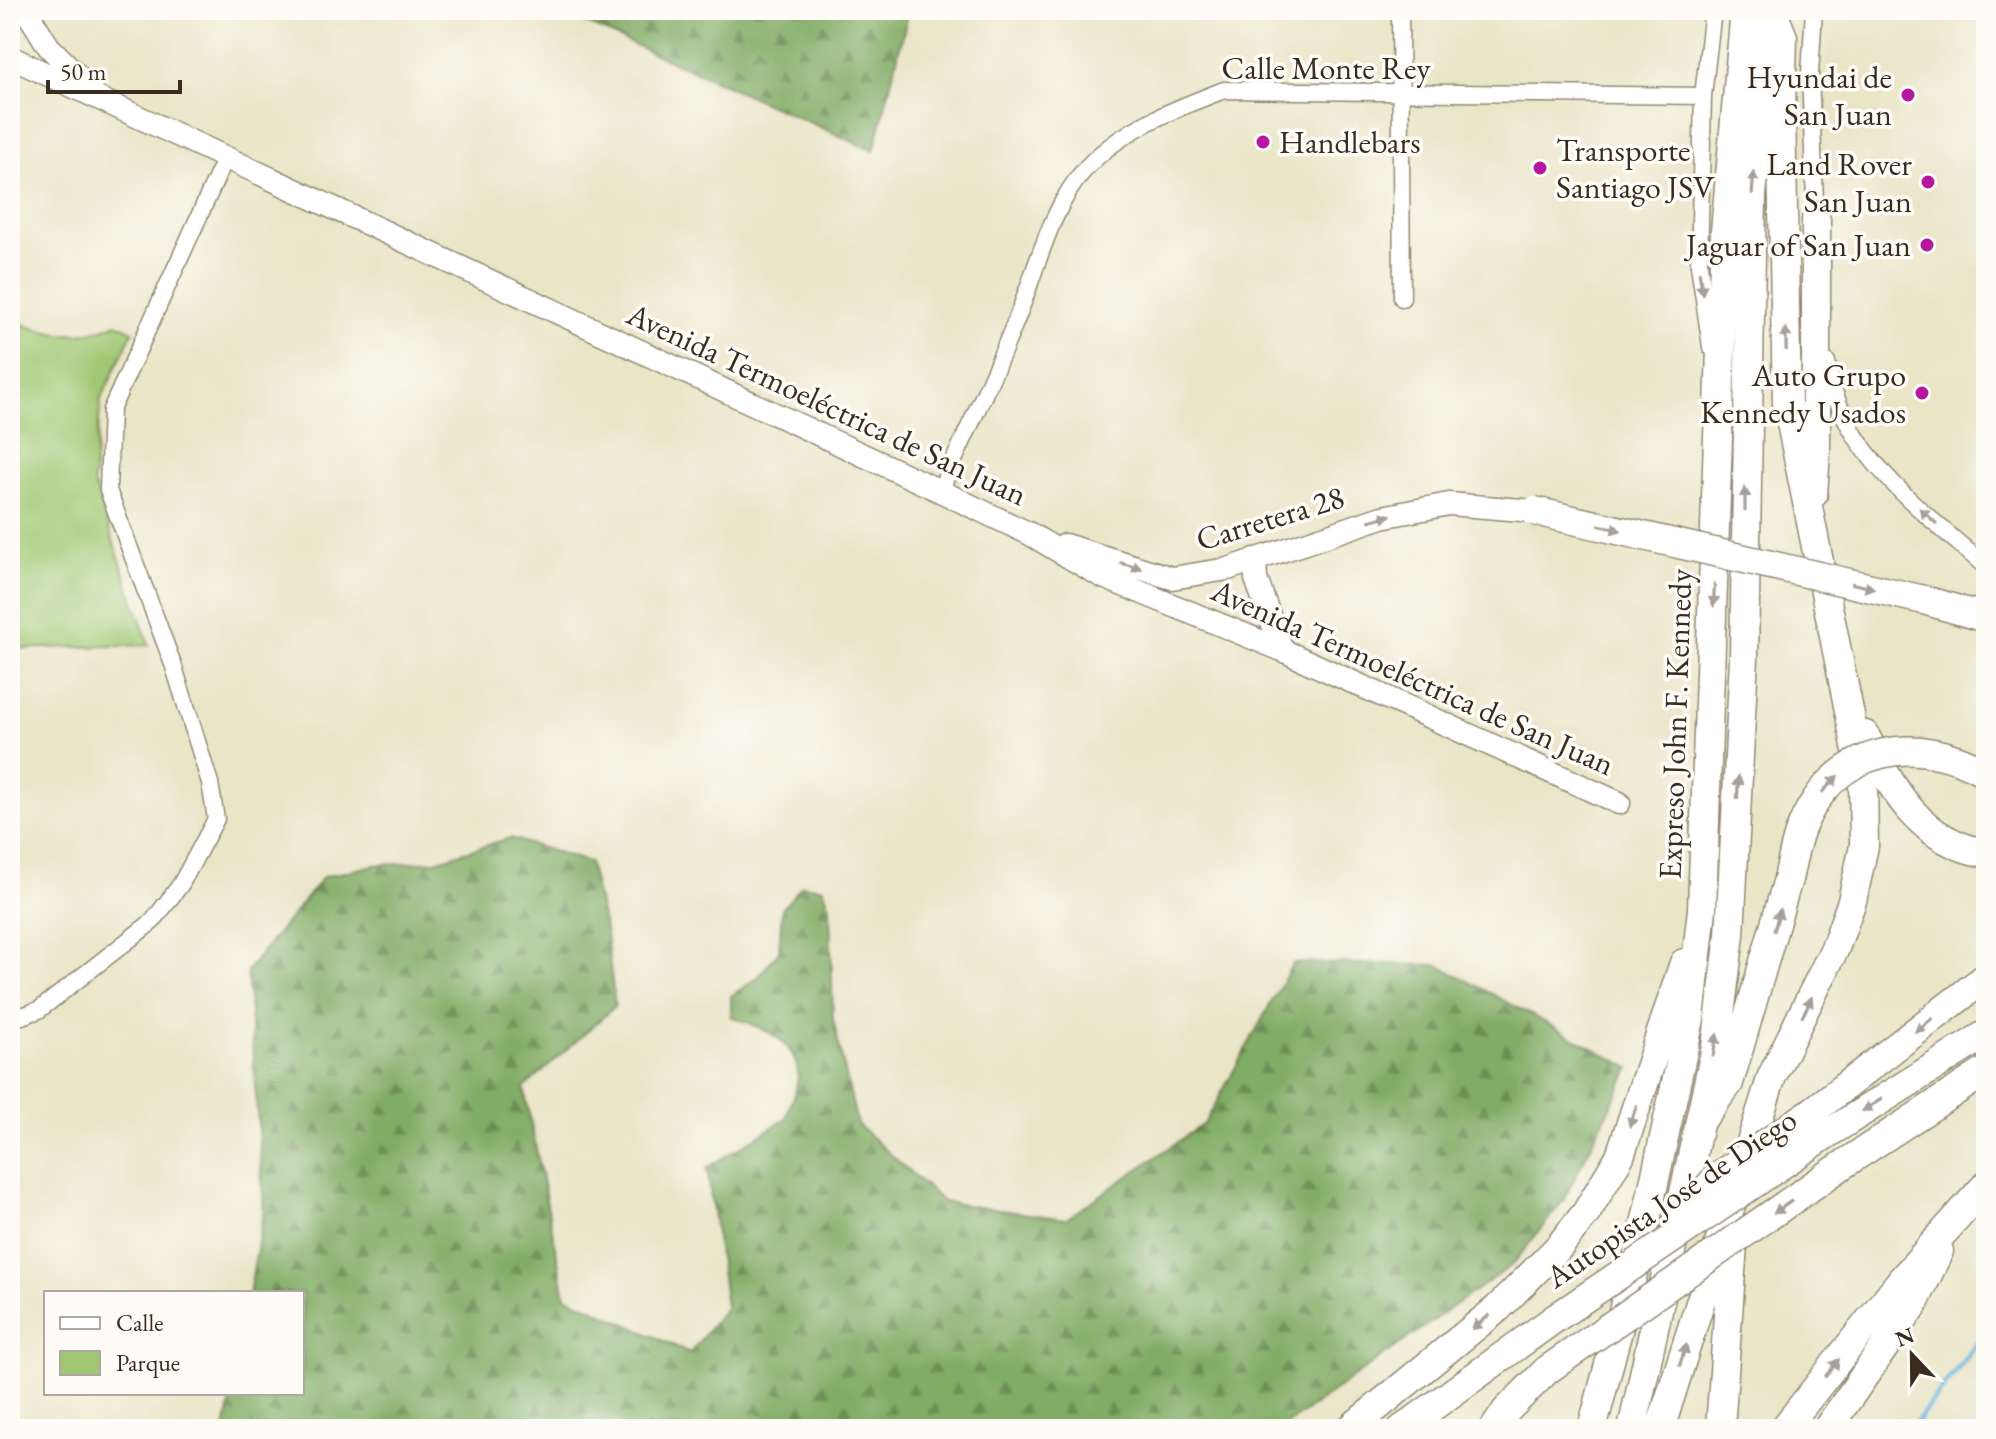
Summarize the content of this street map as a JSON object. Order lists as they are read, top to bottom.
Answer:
{
  "streets": {
    "highway": ["Expreso John F. Kennedy", "Autopista José de Diego"],
    "street": ["Calle Monte Rey", "Avenida Termoeléctrica de San Juan", "Carretera 28"]
  },
  "crossings": [
    ["Calle Monte Rey", "Avenida Termoeléctrica de San Juan"],
    ["Avenida Termoeléctrica de San Juan", "Carretera 28"]
  ],
  "one_way": ["Carretera 28"],
  "places": [
    "Hyundai de San Juan",
    "Handlebars",
    "Transporte Santiago JSV",
    "Land Rover San Juan",
    "Jaguar of San Juan",
    "Auto Grupo Kennedy Usados"
  ],
  "legend": ["Calle", "Parque"],
  "scale_bar": "50 m",
  "north": "top"
}
